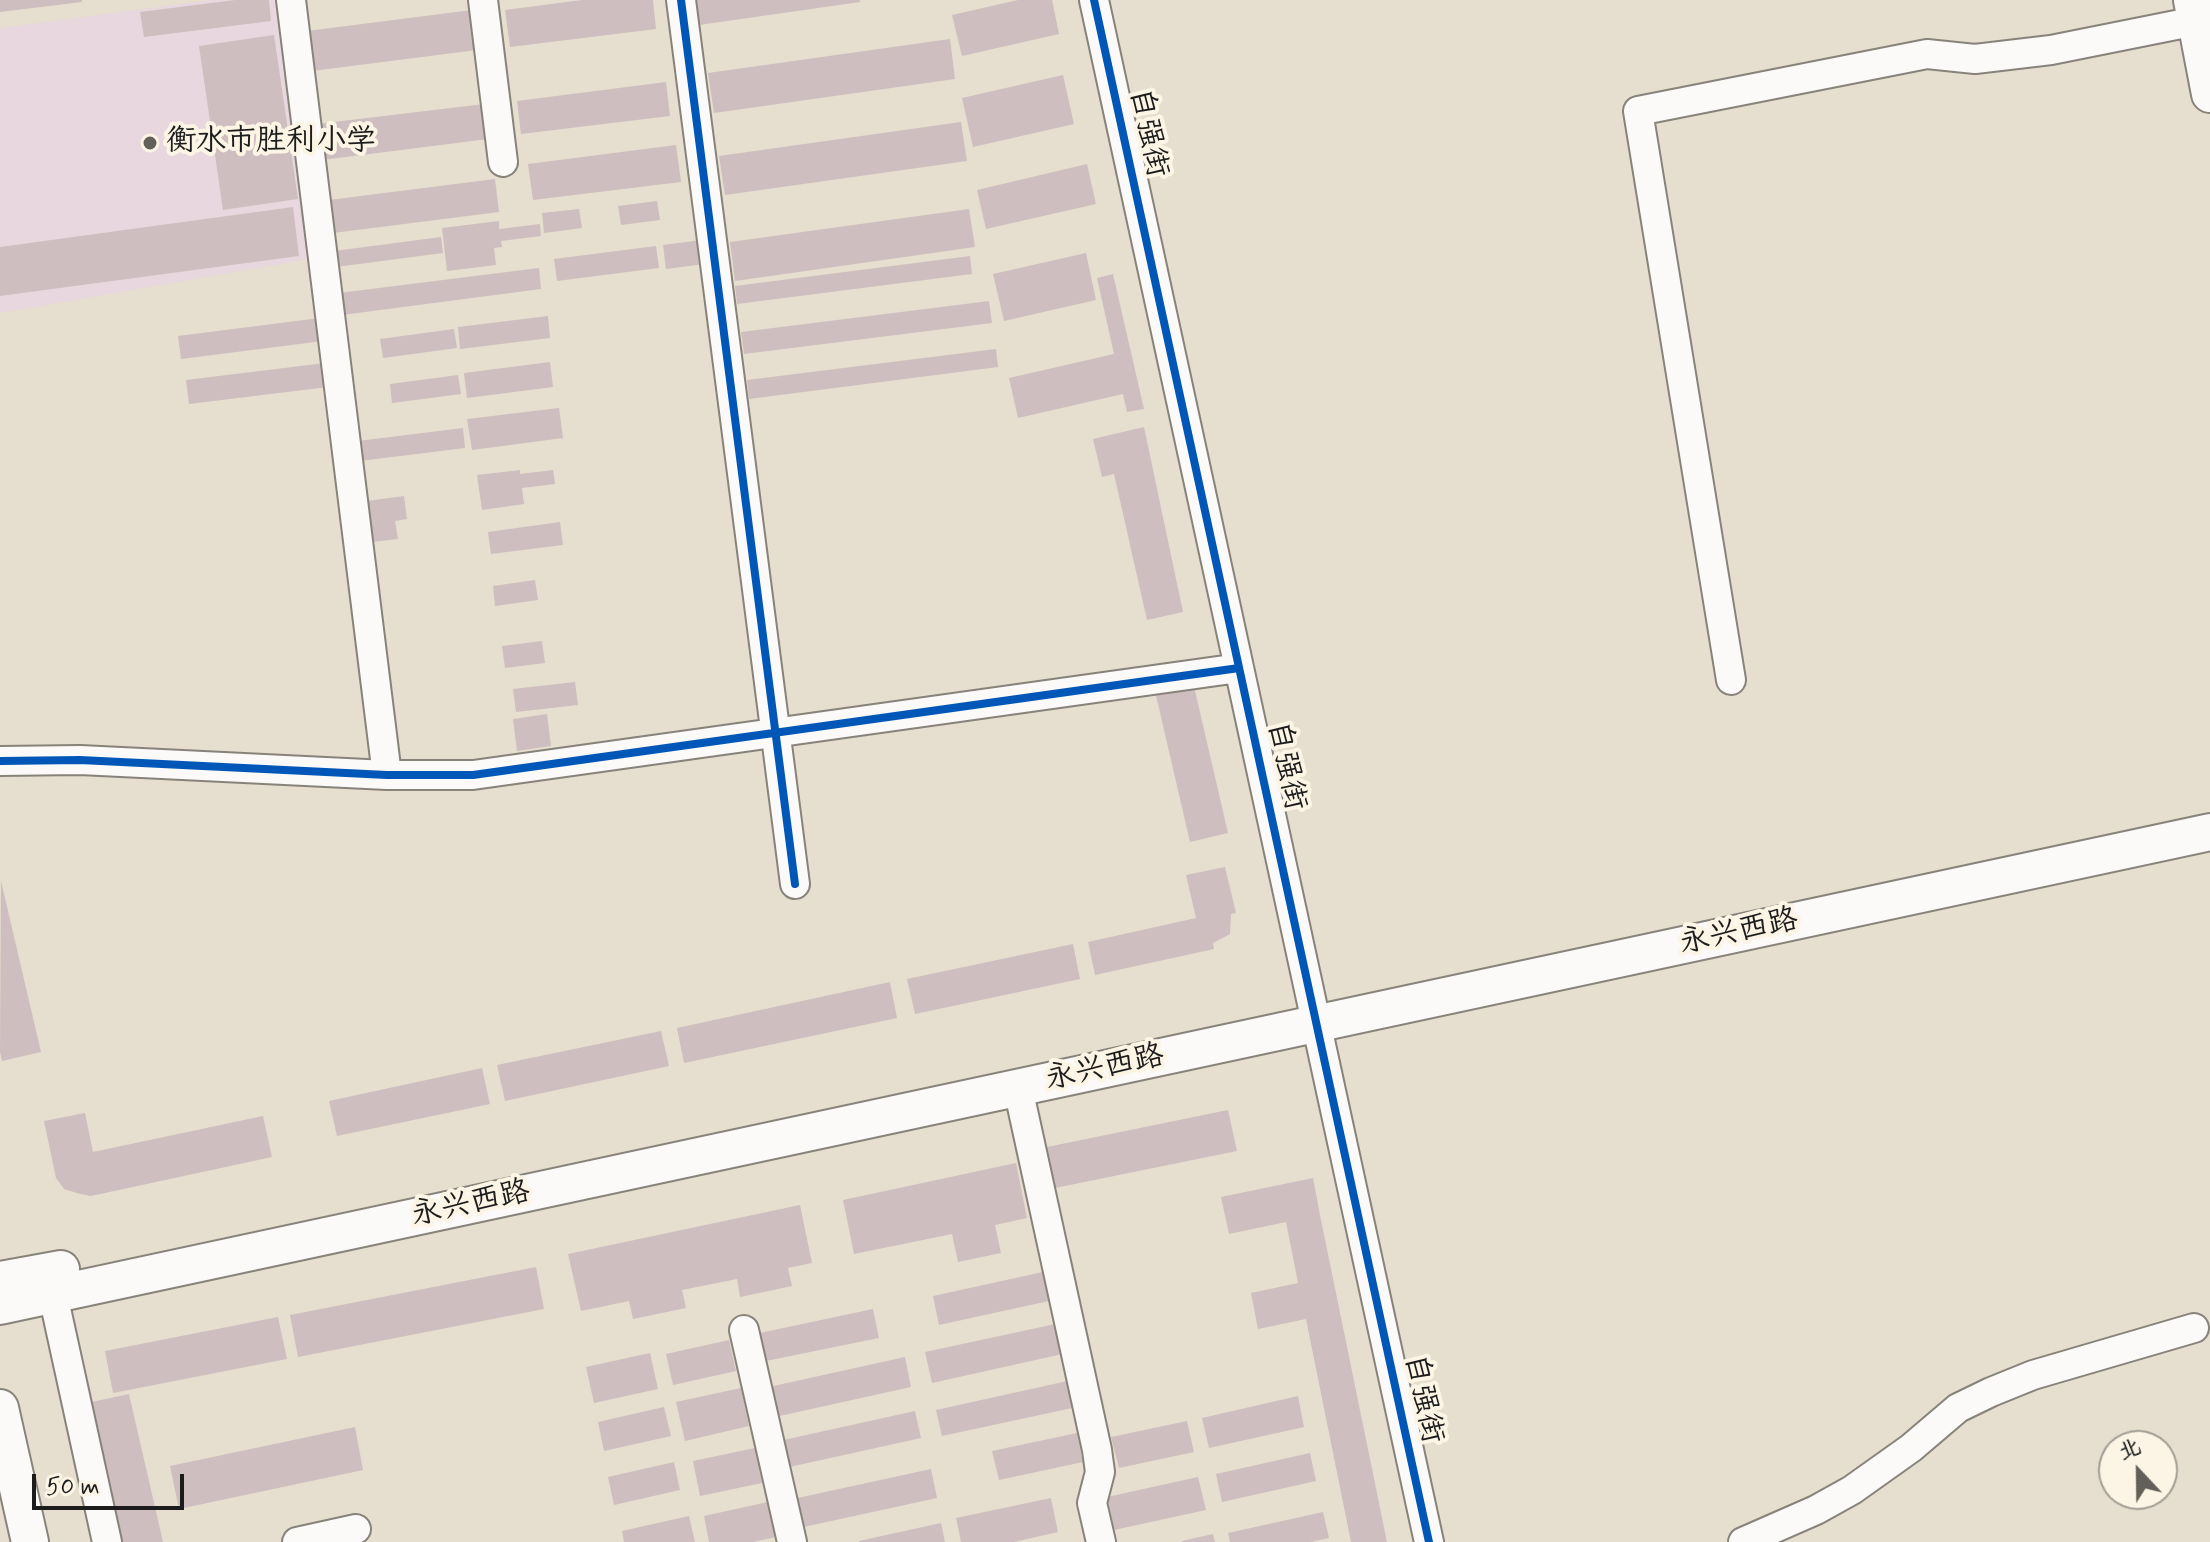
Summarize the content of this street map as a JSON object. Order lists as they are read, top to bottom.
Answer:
{
  "streets": {
    "main road": ["永兴西路"],
    "street": ["自强街"]
  },
  "crossings": [
    ["自强街", "永兴西路"]
  ],
  "places": ["衡水市胜利小学"],
  "scale_bar": "50 m",
  "north": "top"
}
